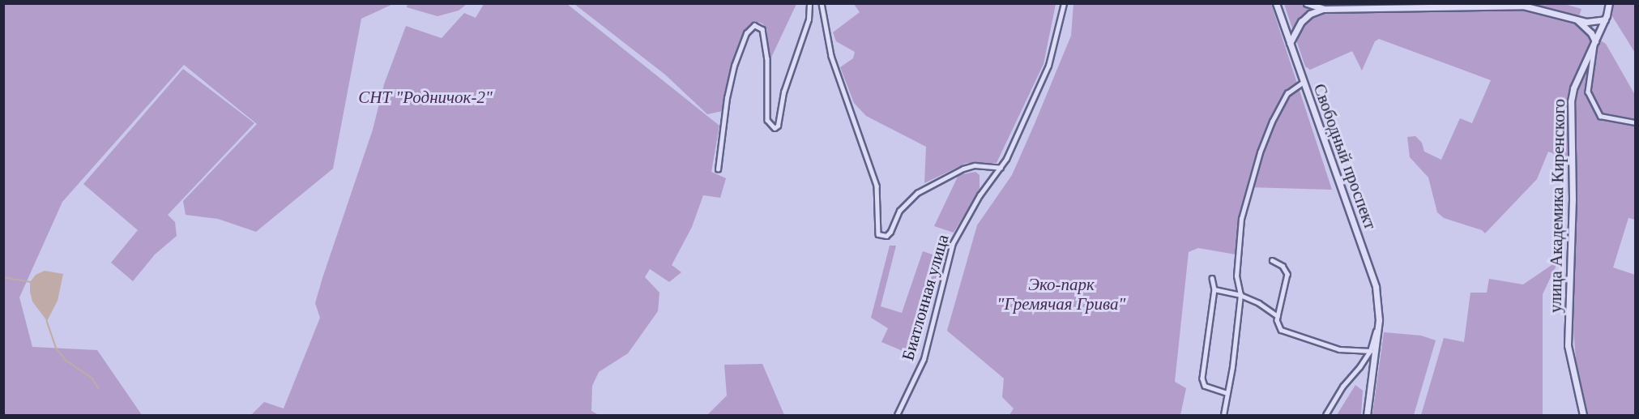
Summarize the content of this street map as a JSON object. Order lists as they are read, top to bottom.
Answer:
{
  "streets": {
    "main road": ["Свободный проспект", "улица Академика Киренского"],
    "street": ["Биатлонная улица"]
  },
  "parks": ["СНТ \"Родничок-2\"", "Эко-парк \"Гремячая Грива\""]
}
